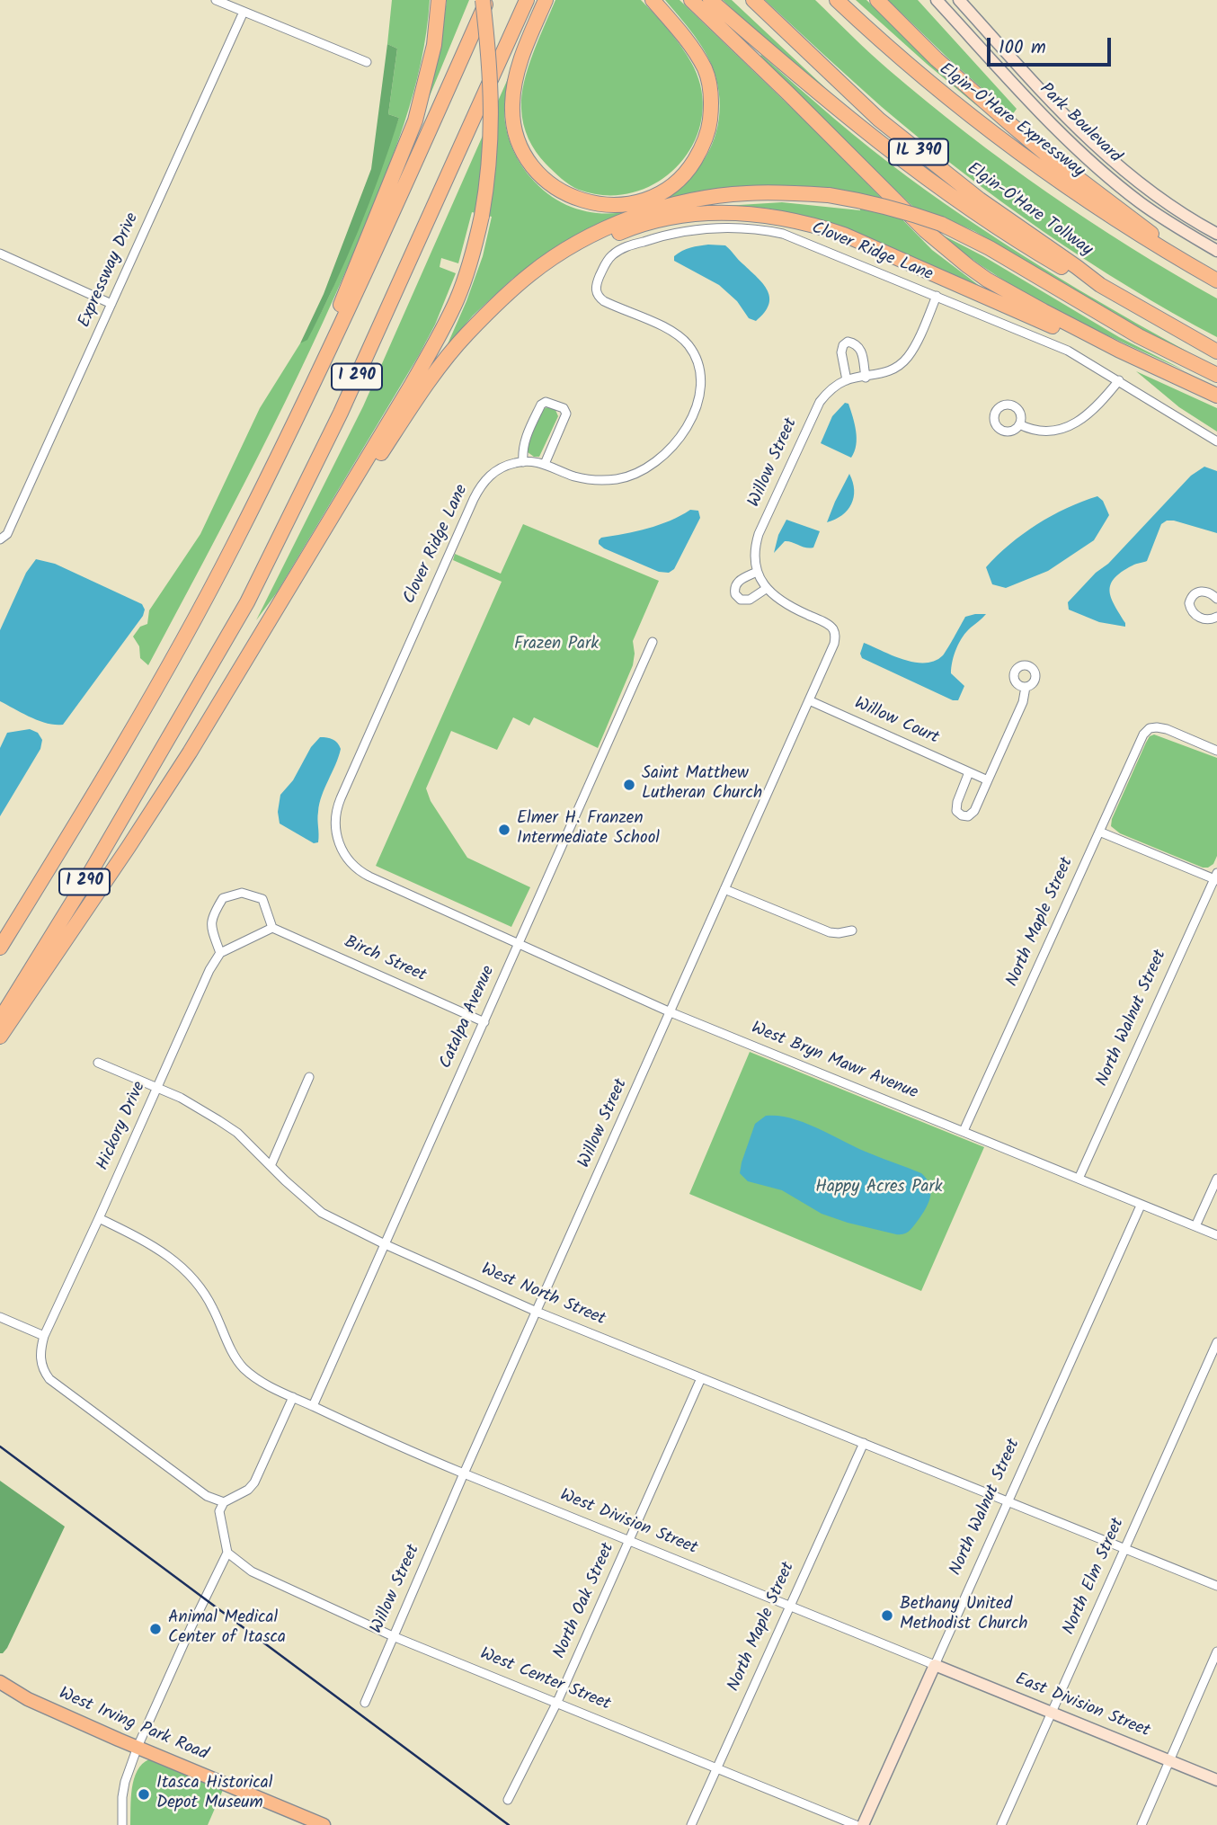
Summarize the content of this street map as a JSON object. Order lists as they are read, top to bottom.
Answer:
{
  "streets": {
    "highway": [
      "Elgin-O'Hare Expressway",
      "IL 390",
      "Elgin-O'Hare Tollway",
      "I 290"
    ],
    "main road": ["West Irving Park Road"],
    "street": [
      "Park Boulevard",
      "Clover Ridge Lane",
      "Expressway Drive",
      "Willow Street",
      "Willow Court",
      "North Maple Street",
      "Birch Street",
      "Catalpa Avenue",
      "North Walnut Street",
      "West Bryn Mawr Avenue",
      "Hickory Drive",
      "West North Street",
      "West Division Street",
      "North Elm Street",
      "North Oak Street",
      "West Center Street",
      "East Division Street"
    ]
  },
  "crossings": [
    ["Clover Ridge Lane", "Willow Street"],
    ["Clover Ridge Lane", "Catalpa Avenue"],
    ["Clover Ridge Lane", "West Bryn Mawr Avenue"],
    ["Willow Street", "Willow Court"],
    ["Willow Street", "West Bryn Mawr Avenue"],
    ["Willow Street", "West North Street"],
    ["Willow Street", "West Division Street"],
    ["Willow Street", "West Center Street"],
    ["North Maple Street", "West Bryn Mawr Avenue"],
    ["North Maple Street", "West North Street"],
    ["North Maple Street", "West Division Street"],
    ["North Maple Street", "West Center Street"],
    ["Birch Street", "Catalpa Avenue"],
    ["Catalpa Avenue", "West Bryn Mawr Avenue"],
    ["Catalpa Avenue", "West North Street"],
    ["Catalpa Avenue", "West Division Street"],
    ["North Walnut Street", "West Bryn Mawr Avenue"],
    ["North Walnut Street", "West North Street"],
    ["North Walnut Street", "West Division Street"],
    ["North Walnut Street", "East Division Street"],
    ["Hickory Drive", "West North Street"],
    ["West North Street", "North Elm Street"],
    ["West North Street", "North Oak Street"],
    ["West Division Street", "North Oak Street"],
    ["West Division Street", "East Division Street"],
    ["North Elm Street", "East Division Street"],
    ["North Oak Street", "West Center Street"]
  ],
  "parks": ["Frazen Park", "Happy Acres Park"],
  "places": [
    "Saint Matthew Lutheran Church",
    "Elmer H. Franzen Intermediate School",
    "Bethany United Methodist Church",
    "Animal Medical Center of Itasca",
    "Itasca Historical Depot Museum"
  ],
  "scale_bar": "100 m"
}
